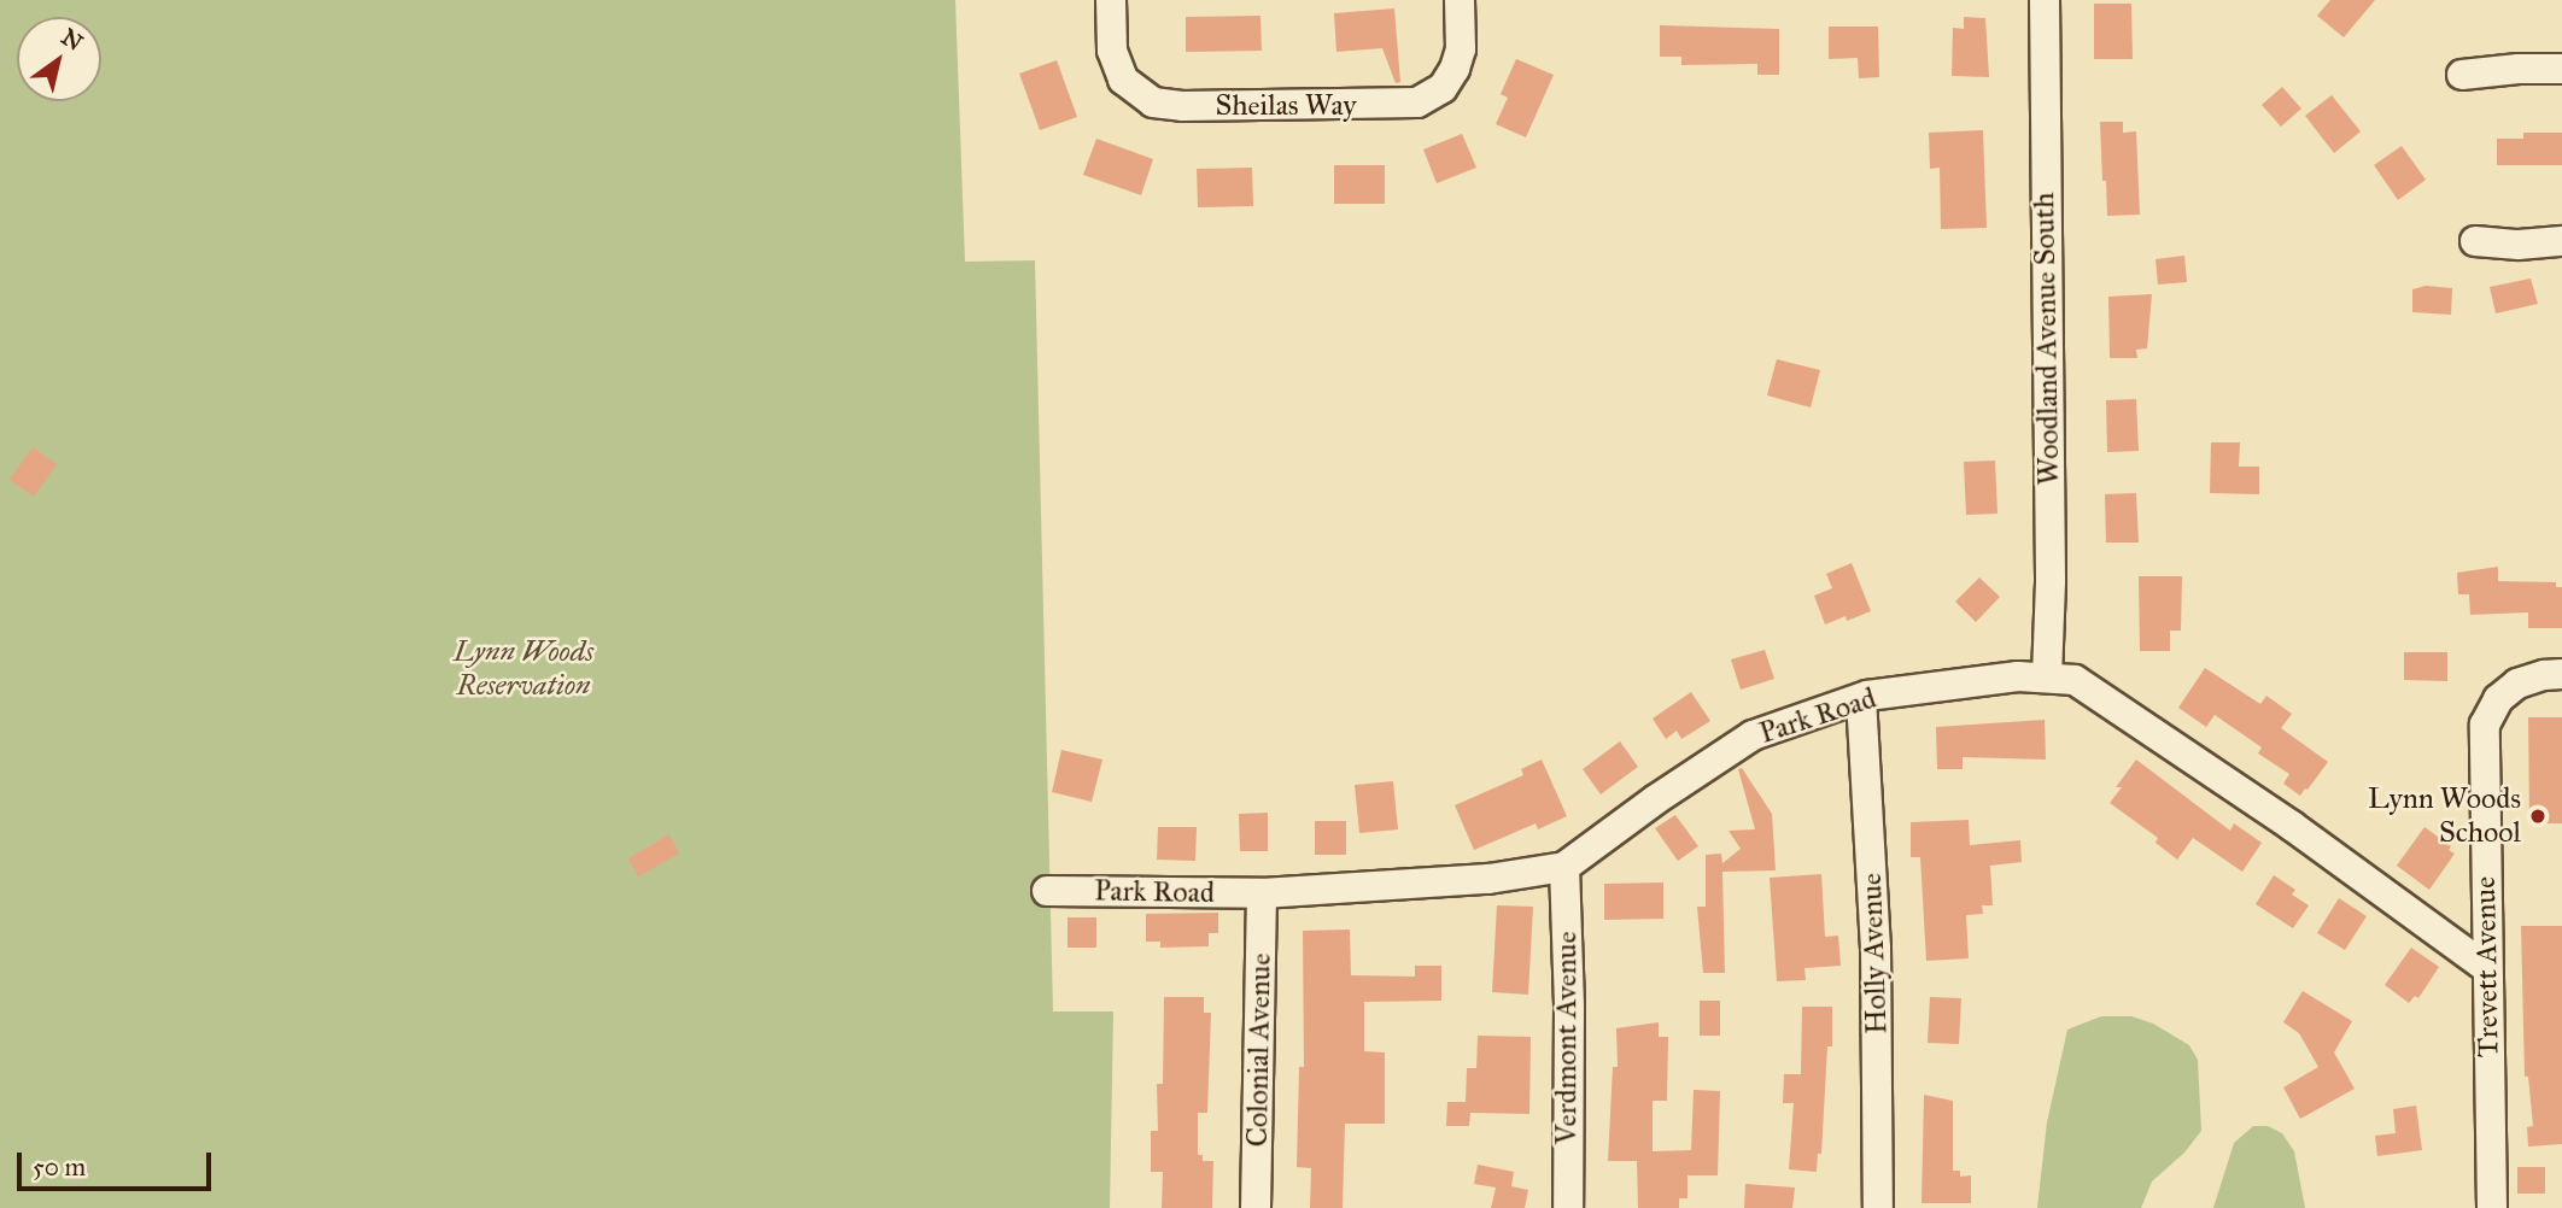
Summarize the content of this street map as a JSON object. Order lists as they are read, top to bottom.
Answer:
{
  "streets": {
    "street": [
      "Sheilas Way",
      "Woodland Avenue South",
      "Park Road",
      "Holly Avenue",
      "Trevett Avenue",
      "Verdmont Avenue",
      "Colonial Avenue"
    ]
  },
  "crossings": [
    ["Woodland Avenue South", "Park Road"],
    ["Park Road", "Holly Avenue"],
    ["Park Road", "Trevett Avenue"],
    ["Park Road", "Verdmont Avenue"],
    ["Park Road", "Colonial Avenue"]
  ],
  "parks": ["Lynn Woods Reservation"],
  "places": ["Lynn Woods School"],
  "scale_bar": "50 m",
  "north": "top right"
}
